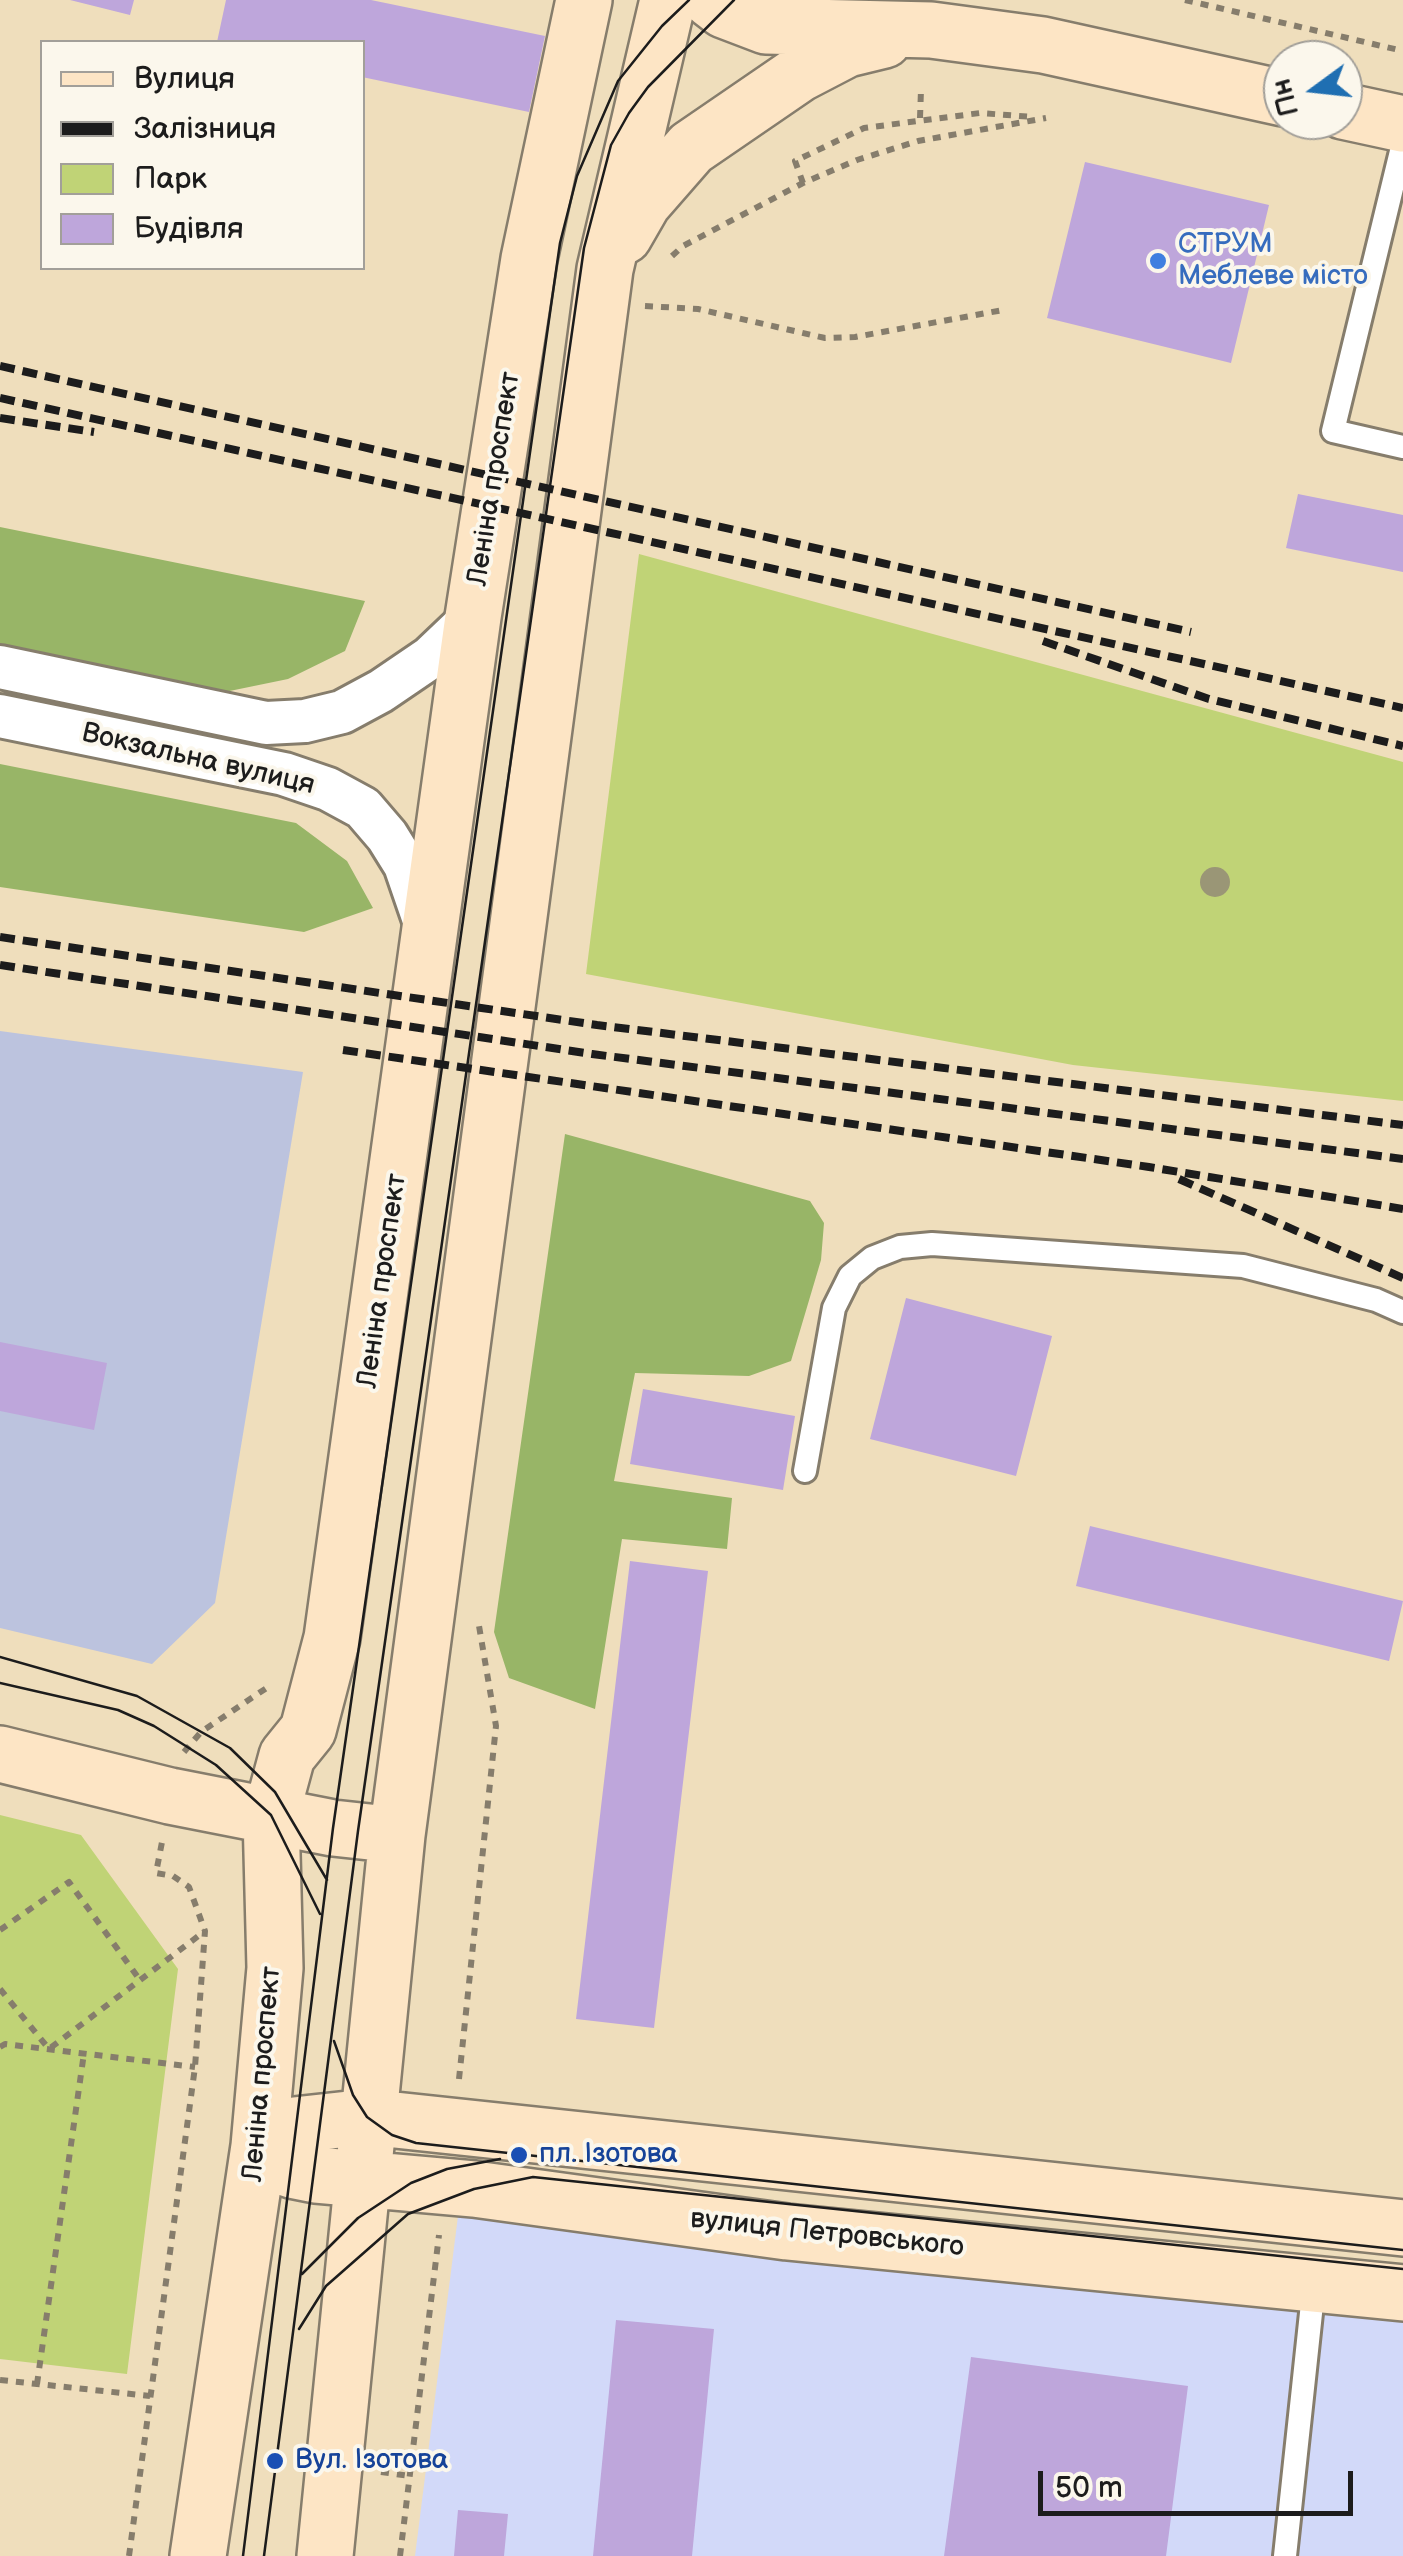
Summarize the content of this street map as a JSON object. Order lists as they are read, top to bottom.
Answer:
{
  "streets": {
    "main road": ["Леніна проспект", "вулиця Петровського"],
    "street": ["Вокзальна вулиця"]
  },
  "crossings": [
    ["Леніна проспект", "Вокзальна вулиця"],
    ["Леніна проспект", "вулиця Петровського"]
  ],
  "places": ["СТРУМ Меблеве місто", "пл. Ізотова", "Вул. Ізотова"],
  "legend": [
    "Вулиця",
    "Залізниця",
    "Парк",
    "Будівля"
  ],
  "scale_bar": "50 m",
  "north": "left"
}
